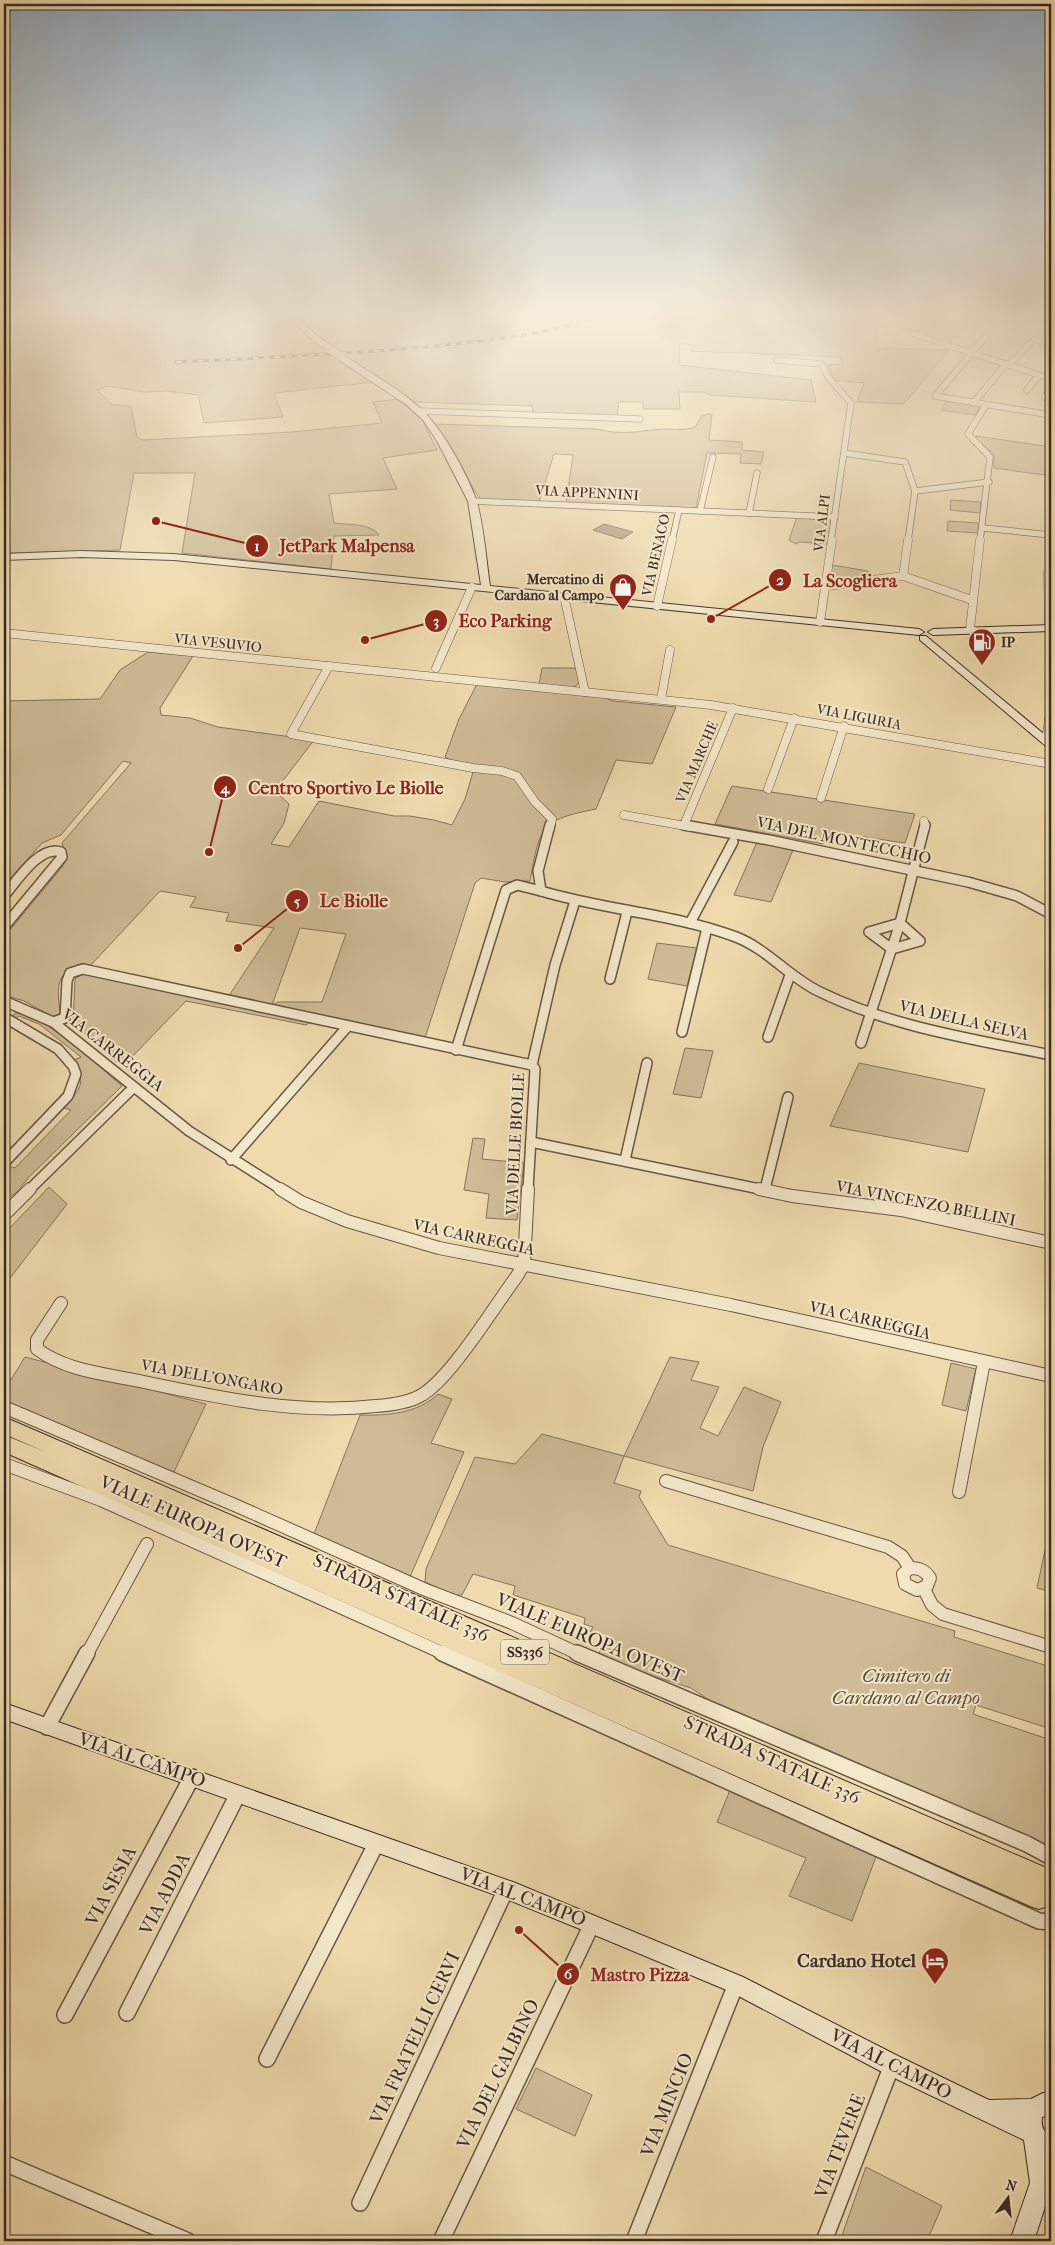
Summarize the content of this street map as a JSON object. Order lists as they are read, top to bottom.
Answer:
{
  "streets": {
    "highway": ["STRADA STATALE 336", "SS336"],
    "street": [
      "VIA APPENNINI",
      "VIA ALPI",
      "VIA BENACO",
      "VIA VESUVIO",
      "VIA LIGURIA",
      "VIA MARCHE",
      "VIA DEL MONTECCHIO",
      "VIA DELLA SELVA",
      "VIA CARREGGIA",
      "VIA DELLE BIOLLE",
      "VIA VINCENZO BELLINI",
      "VIA DELL'ONGARO",
      "VIALE EUROPA OVEST",
      "VIA AL CAMPO",
      "VIA SESIA",
      "VIA ADDA",
      "VIA FRATELLI CERVI",
      "VIA DEL GALBINO",
      "VIA MINCIO",
      "VIA TEVERE"
    ]
  },
  "crossings": [
    ["VIA APPENNINI", "VIA ALPI"],
    ["VIA APPENNINI", "VIA BENACO"],
    ["VIA VESUVIO", "VIA LIGURIA"],
    ["VIA LIGURIA", "VIA MARCHE"],
    ["VIA MARCHE", "VIA DEL MONTECCHIO"],
    ["VIA DELLA SELVA", "VIA DELLE BIOLLE"],
    ["VIA CARREGGIA", "VIA DELLE BIOLLE"],
    ["VIA CARREGGIA", "VIA DELL'ONGARO"],
    ["VIA DELLE BIOLLE", "VIA VINCENZO BELLINI"],
    ["VIA DELLE BIOLLE", "VIA DELL'ONGARO"],
    ["VIA AL CAMPO", "VIA SESIA"],
    ["VIA AL CAMPO", "VIA ADDA"],
    ["VIA AL CAMPO", "VIA FRATELLI CERVI"],
    ["VIA AL CAMPO", "VIA DEL GALBINO"],
    ["VIA AL CAMPO", "VIA MINCIO"],
    ["VIA AL CAMPO", "VIA TEVERE"]
  ],
  "parks": ["Cimitero di Cardano al Campo"],
  "places": {
    "other": [
      "JetPark Malpensa",
      "La Scogliera",
      "Eco Parking",
      "Centro Sportivo Le Biolle",
      "Le Biolle",
      "Mastro Pizza"
    ],
    "shop": ["Mercatino di Cardano al Campo"],
    "fuel station": ["IP"],
    "hotel": ["Cardano Hotel"]
  },
  "north": "top"
}
